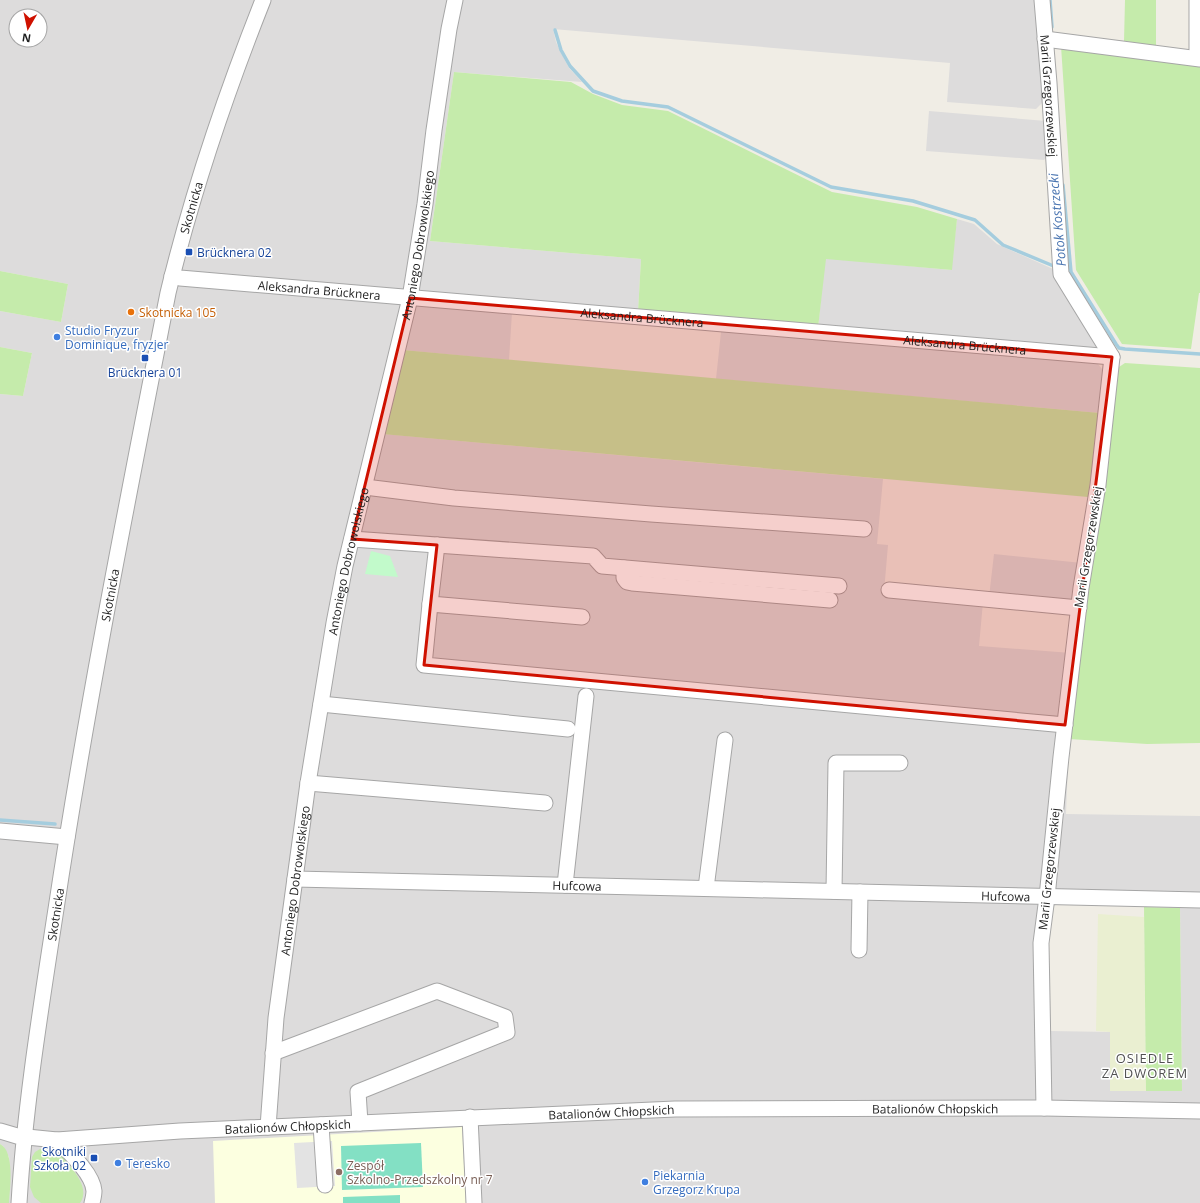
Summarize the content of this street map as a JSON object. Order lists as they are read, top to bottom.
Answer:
{
  "streets": {
    "street": [
      "Marii Grzegorzewskiej",
      "Skotnicka",
      "Antoniego Dobrowolskiego",
      "Aleksandra Brücknera",
      "Hufcowa",
      "Batalionów Chłopskich"
    ]
  },
  "crossings": [
    ["Marii Grzegorzewskiej", "Aleksandra Brücknera"],
    ["Marii Grzegorzewskiej", "Hufcowa"],
    ["Marii Grzegorzewskiej", "Batalionów Chłopskich"],
    ["Skotnicka", "Aleksandra Brücknera"],
    ["Skotnicka", "Batalionów Chłopskich"],
    ["Antoniego Dobrowolskiego", "Aleksandra Brücknera"],
    ["Antoniego Dobrowolskiego", "Hufcowa"],
    ["Antoniego Dobrowolskiego", "Batalionów Chłopskich"]
  ],
  "districts": ["OSIEDLE ZA DWOREM"],
  "water": ["Potok Kostrzecki"],
  "places": {
    "transit": ["Brücknera 02", "Brücknera 01", "Skotniki Szkoła 02"],
    "other": [
      "Skotnicka 105",
      "Studio Fryzur Dominique, fryzjer",
      "Teresko",
      "Zespół Szkolno-Przedszkolny nr 7",
      "Piekarnia Grzegorz Krupa"
    ]
  },
  "north": "bottom"
}
